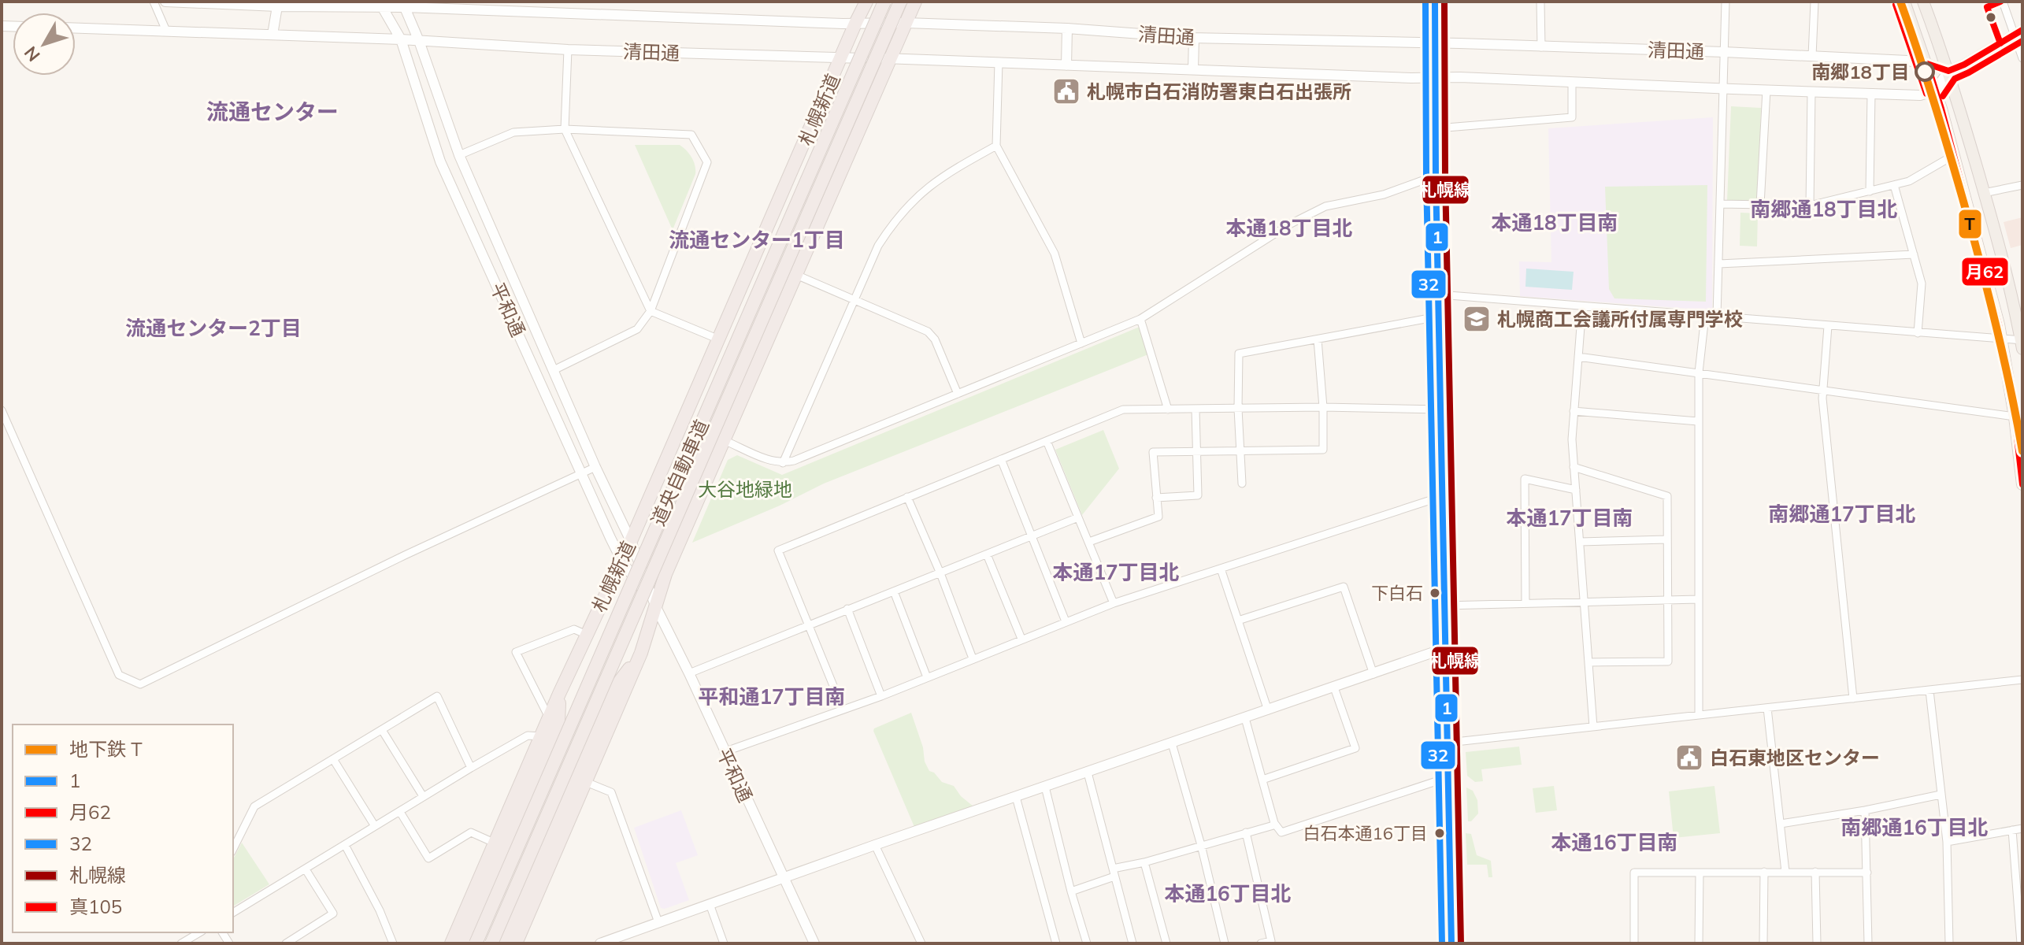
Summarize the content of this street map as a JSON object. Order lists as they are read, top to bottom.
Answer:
{
  "streets": {
    "highway": ["札幌新道", "道央自動車道"],
    "street": ["清田通", "平和通"]
  },
  "crossings": [
    ["清田通", "札幌新道"],
    ["清田通", "平和通"],
    ["札幌新道", "平和通"]
  ],
  "districts": [
    "流通センター",
    "南郷通18丁目北",
    "本通18丁目南",
    "本通18丁目北",
    "流通センター1丁目",
    "流通センター2丁目",
    "南郷通17丁目北",
    "本通17丁目南",
    "本通17丁目北",
    "平和通17丁目南",
    "南郷通16丁目北",
    "本通16丁目南",
    "本通16丁目北"
  ],
  "parks": ["大谷地緑地"],
  "places": {
    "other": ["南郷18丁目", "下白石", "白石本通16丁目"],
    "public building": ["札幌市白石消防署東白石出張所", "白石東地区センター"],
    "school or university": ["札幌商工会議所付属専門学校"]
  },
  "lines": [
    "metro line T",
    "transit line 1",
    "transit line 月62",
    "transit line 32",
    "transit line 札幌線",
    "transit line 真105"
  ],
  "legend": [
    "地下鉄 T",
    "1",
    "月62",
    "32",
    "札幌線",
    "真105"
  ],
  "north": "bottom left"
}
